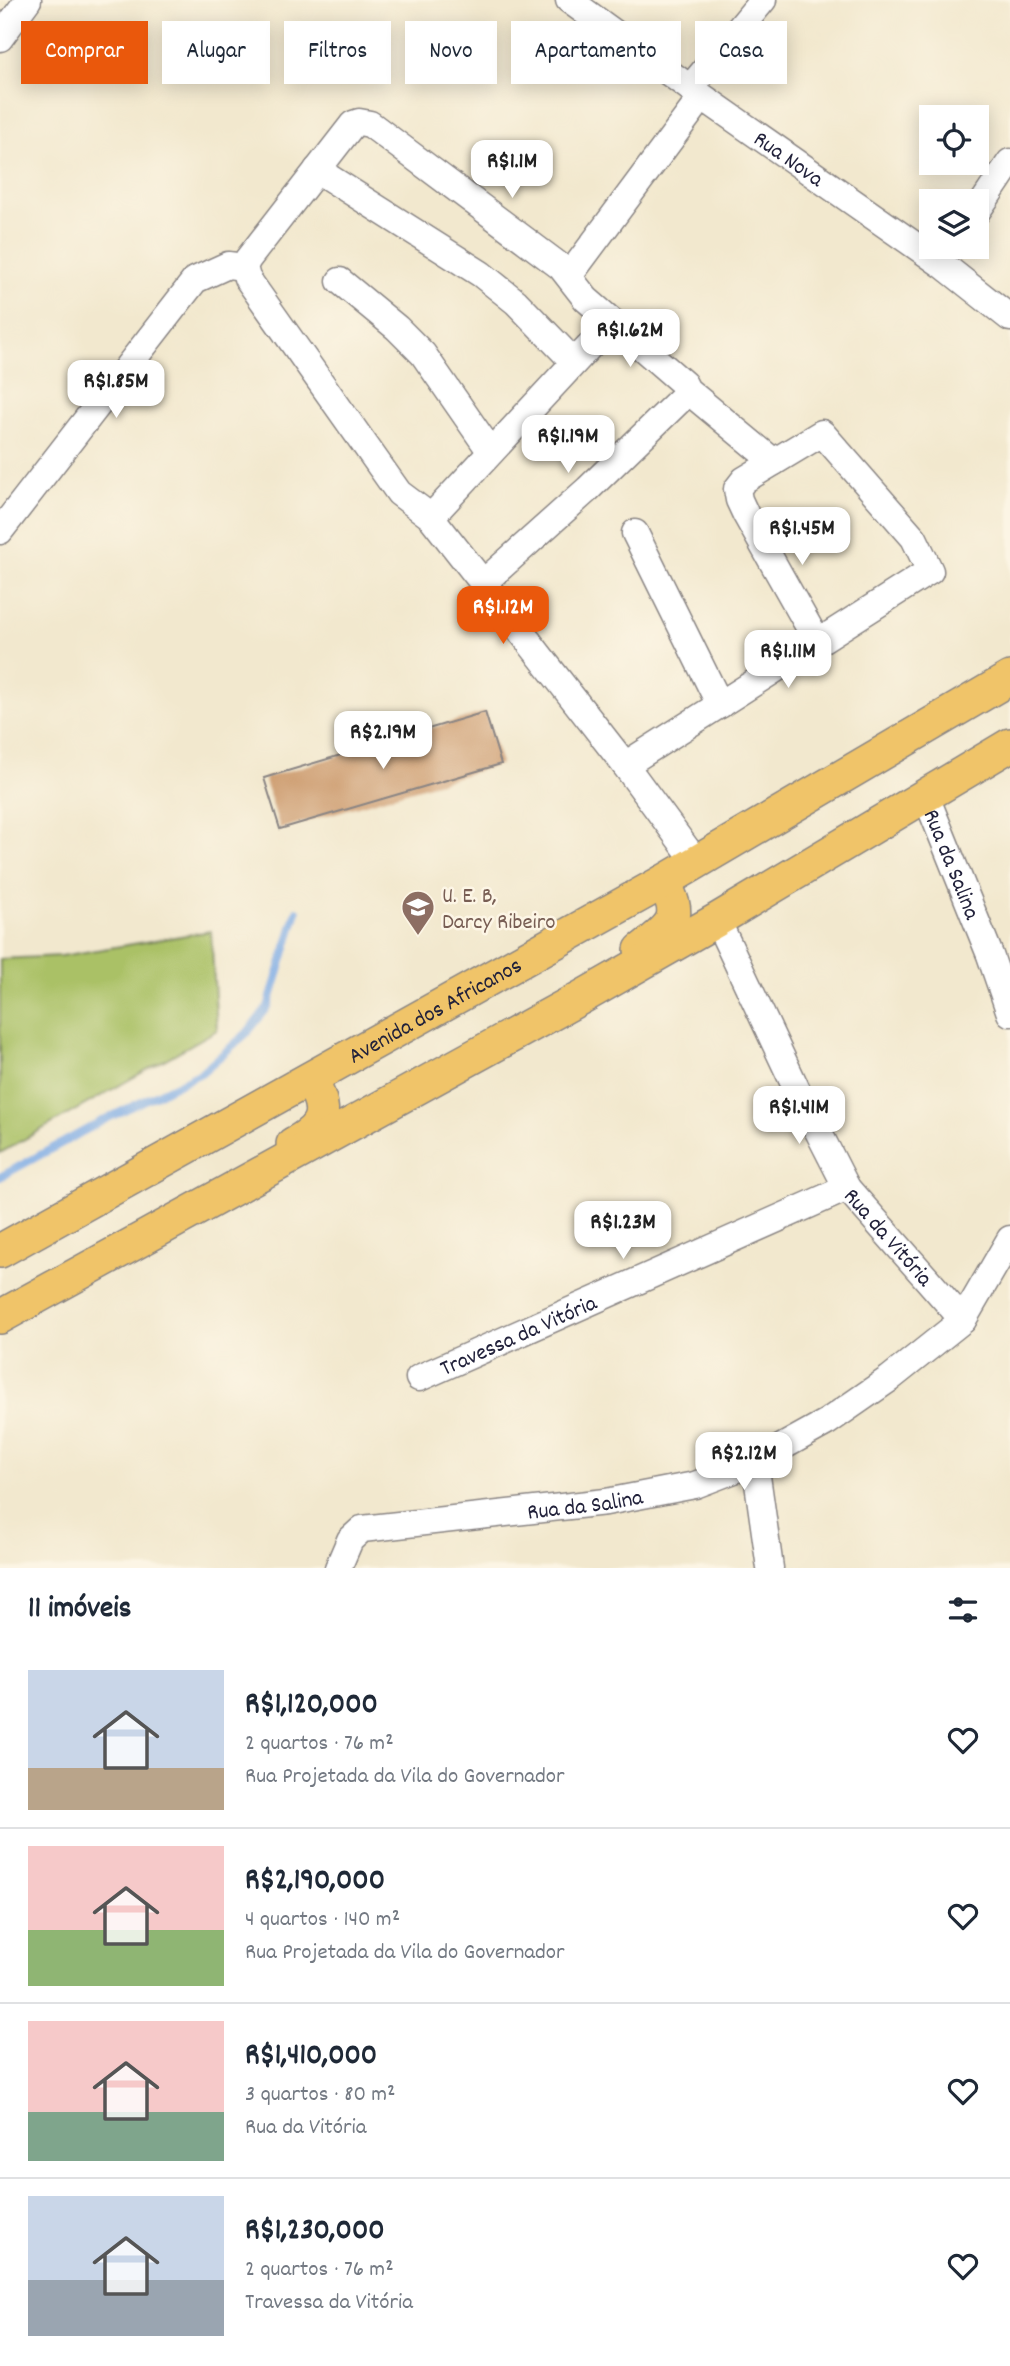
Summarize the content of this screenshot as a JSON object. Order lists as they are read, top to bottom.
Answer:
{
  "streets": {
    "main road": ["Avenida dos Africanos"],
    "street": [
      "Rua Nova",
      "Rua da Salina",
      "Rua da Vitória",
      "Travessa da Vitória"
    ]
  },
  "crossings": [
    ["Rua da Salina", "Rua da Vitória"],
    ["Rua da Vitória", "Travessa da Vitória"]
  ],
  "places": {
    "school or university": ["U. E. B, Darcy Ribeiro"]
  },
  "page": {
    "chip": [
      "Comprar",
      "Alugar",
      "Filtros",
      "Novo",
      "Apartamento",
      "Casa"
    ],
    "price": [
      "R$1.1M",
      "R$1.62M",
      "R$1.85M",
      "R$1.19M",
      "R$1.45M",
      "R$1.12M",
      "R$1.11M",
      "R$2.19M",
      "R$1.41M",
      "R$1.23M",
      "R$2.12M"
    ],
    "heading": "11 imóveis",
    "list": [
      {
        "name": "R$1,120,000",
        "note": "2 quartos · 76 m² · Rua Projetada da Vila do Governador"
      },
      {
        "name": "R$2,190,000",
        "note": "4 quartos · 140 m² · Rua Projetada da Vila do Governador"
      },
      {
        "name": "R$1,410,000",
        "note": "3 quartos · 80 m² · Rua da Vitória"
      },
      {
        "name": "R$1,230,000",
        "note": "2 quartos · 76 m² · Travessa da Vitória"
      }
    ]
  }
}
